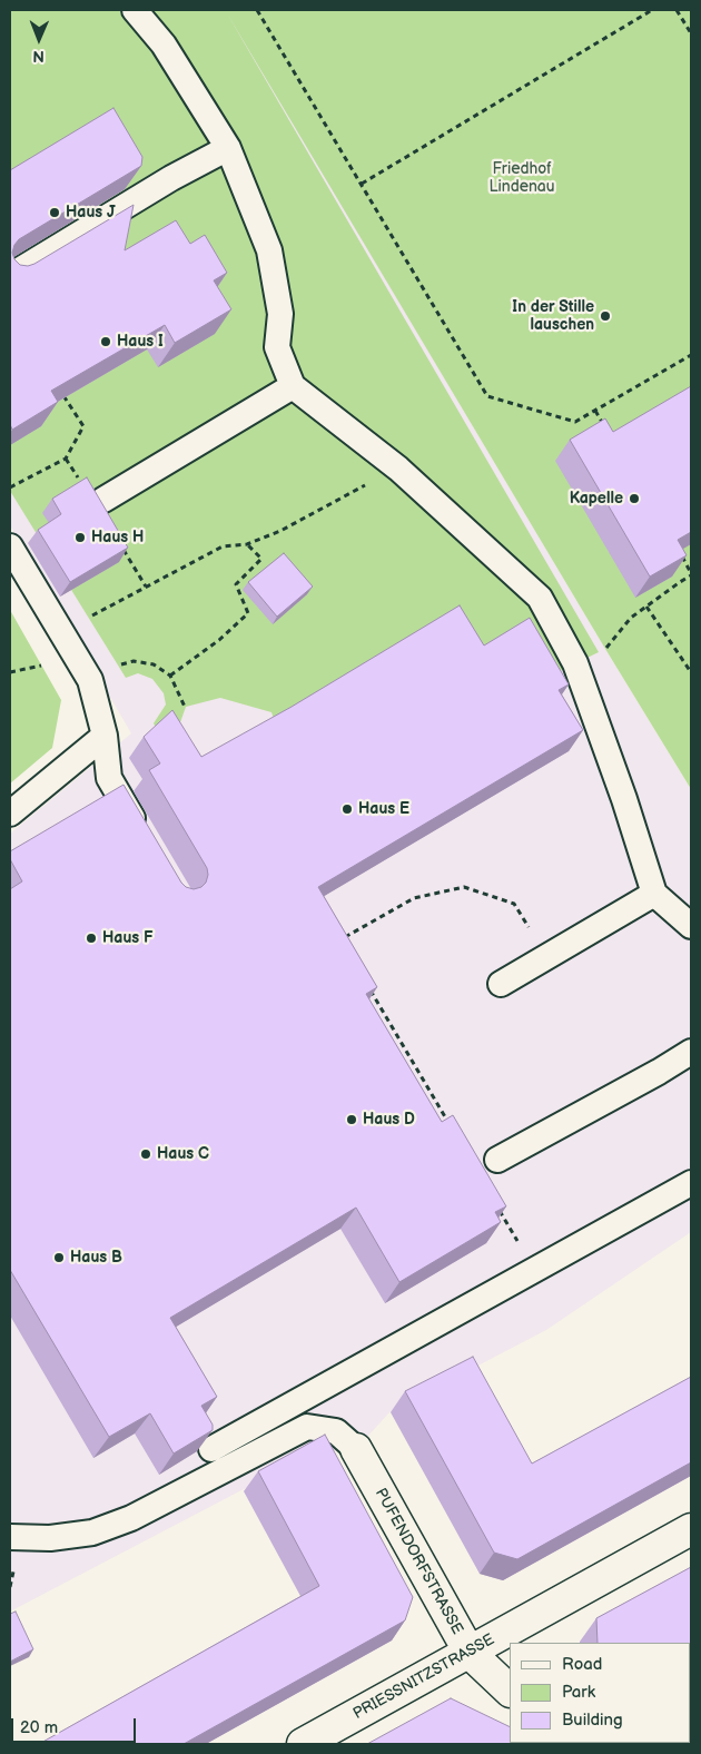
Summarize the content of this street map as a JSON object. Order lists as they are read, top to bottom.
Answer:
{
  "streets": {
    "street": ["PUFENDORFSTRASSE", "PRIESSNITZSTRASSE"]
  },
  "crossings": [
    ["PUFENDORFSTRASSE", "PRIESSNITZSTRASSE"]
  ],
  "parks": ["Friedhof Lindenau"],
  "places": [
    "Haus J",
    "In der Stille lauschen",
    "Haus I",
    "Kapelle",
    "Haus H",
    "Haus E",
    "Haus F",
    "Haus D",
    "Haus C",
    "Haus B"
  ],
  "legend": ["Road", "Park", "Building"],
  "scale_bar": "20 m",
  "north": "bottom"
}
